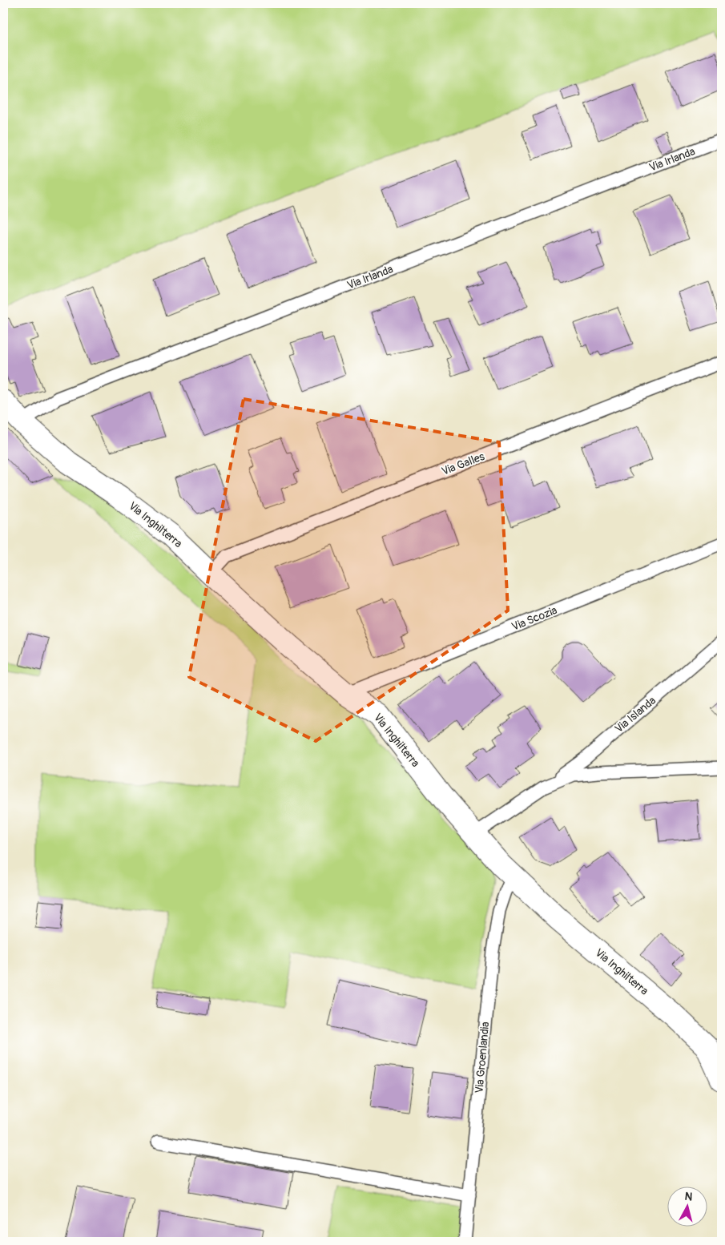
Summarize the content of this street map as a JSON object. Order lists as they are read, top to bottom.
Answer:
{
  "streets": {
    "street": ["Via Inghilterra"],
    "lane": [
      "Via Irlanda",
      "Via Galles",
      "Via Scozia",
      "Via Islanda",
      "Via Groenlandia"
    ]
  },
  "crossings": [
    ["Via Irlanda", "Via Inghilterra"],
    ["Via Galles", "Via Inghilterra"],
    ["Via Inghilterra", "Via Scozia"],
    ["Via Inghilterra", "Via Islanda"],
    ["Via Inghilterra", "Via Groenlandia"]
  ],
  "north": "top"
}
